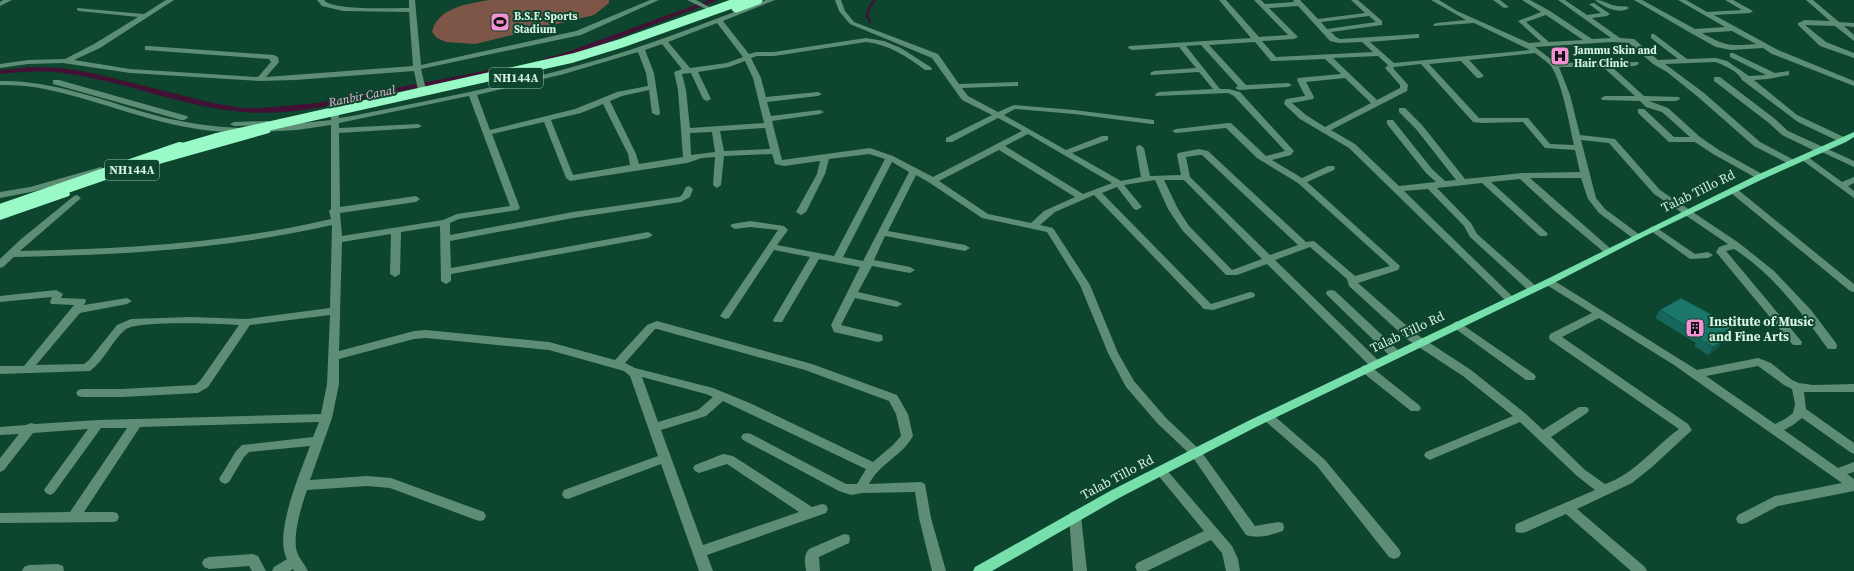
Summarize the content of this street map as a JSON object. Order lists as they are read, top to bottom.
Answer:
{
  "streets": {
    "highway": ["NH144A"],
    "main road": ["Talab Tillo Rd"]
  },
  "water": ["Ranbir Canal"],
  "places": {
    "sports": ["B.S.F. Sports Stadium"],
    "hospital": ["Jammu Skin and Hair Clinic"],
    "building": ["Institute of Music and Fine Arts"]
  }
}
